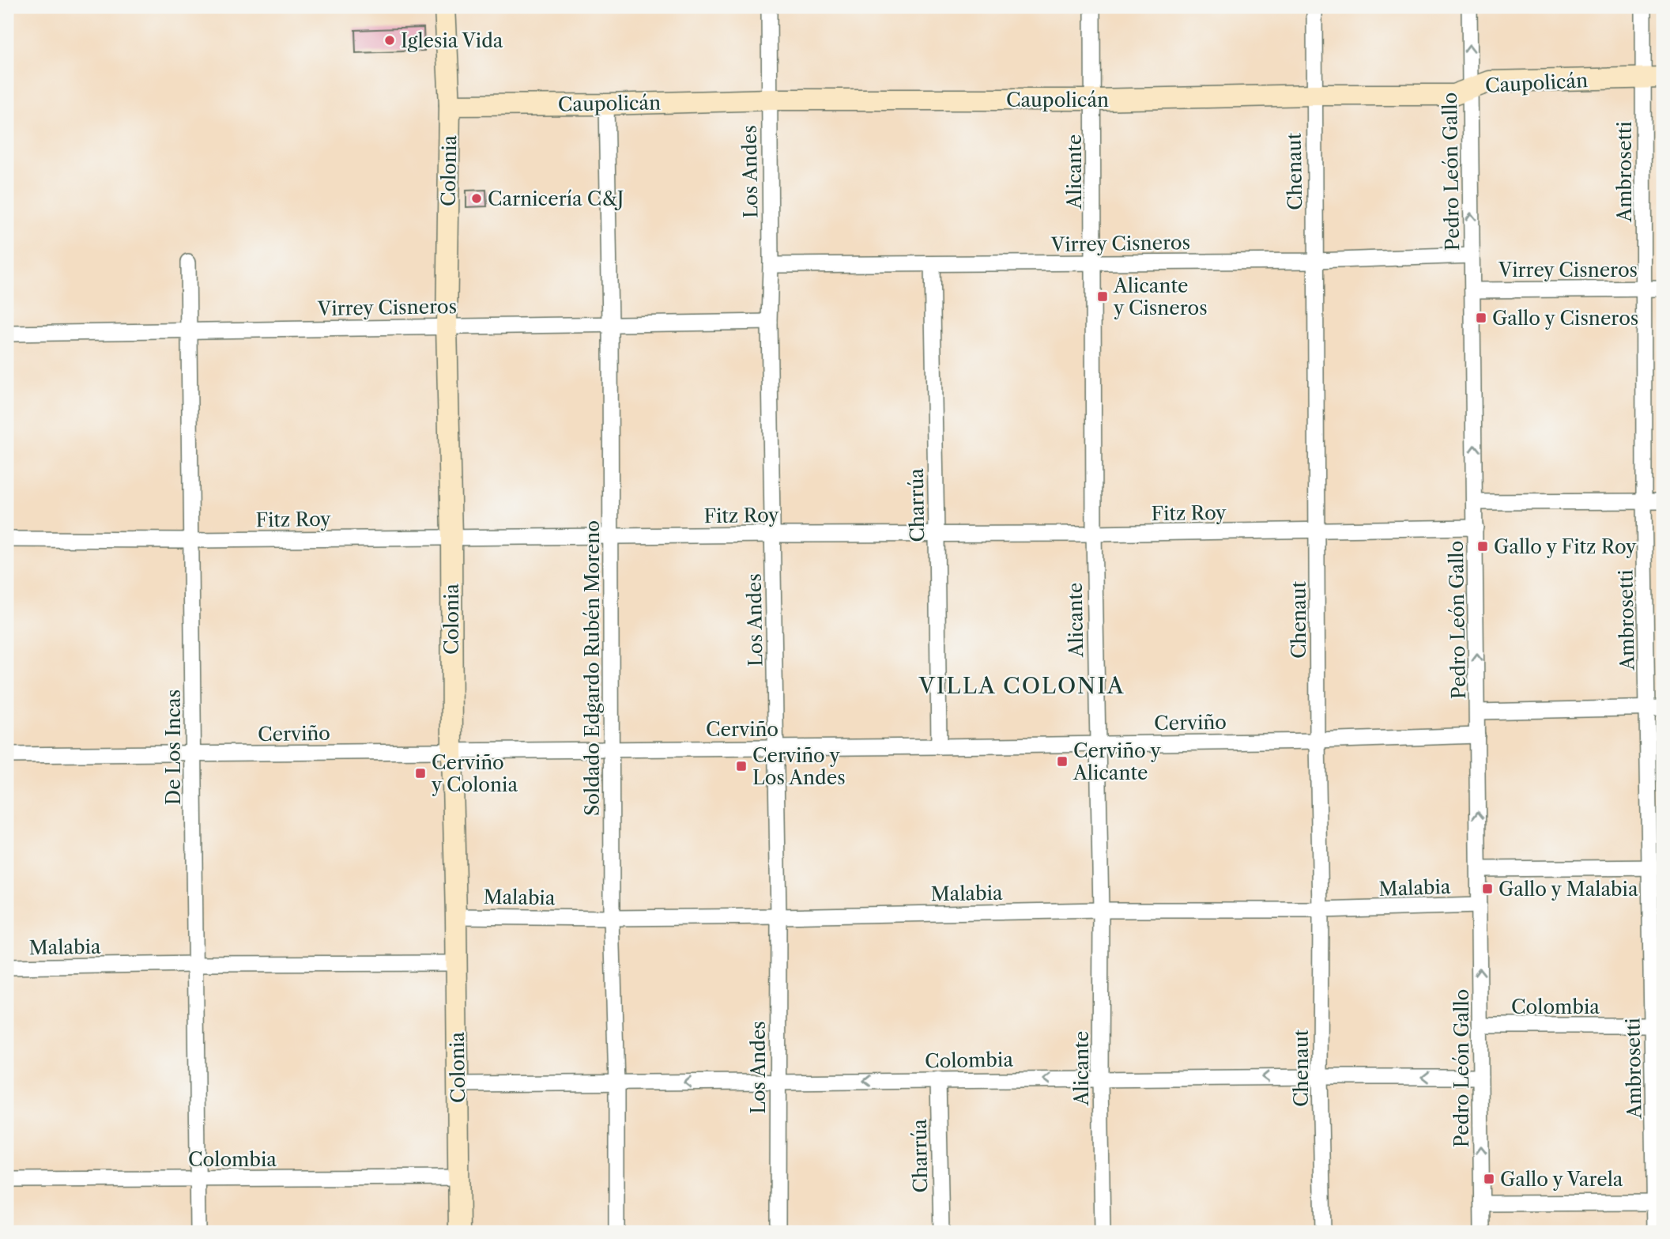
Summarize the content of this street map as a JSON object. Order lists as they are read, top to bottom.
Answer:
{
  "streets": {
    "street": [
      "Caupolicán",
      "Colonia",
      "Los Andes",
      "Alicante",
      "Chenaut",
      "Pedro León Gallo",
      "Ambrosetti",
      "Virrey Cisneros",
      "Charrúa",
      "Fitz Roy",
      "Soldado Edgardo Rubén Moreno",
      "Cerviño",
      "De Los Incas",
      "Malabia",
      "Colombia"
    ]
  },
  "crossings": [
    ["Caupolicán", "Colonia"],
    ["Caupolicán", "Los Andes"],
    ["Caupolicán", "Alicante"],
    ["Caupolicán", "Chenaut"],
    ["Caupolicán", "Pedro León Gallo"],
    ["Caupolicán", "Ambrosetti"],
    ["Caupolicán", "Soldado Edgardo Rubén Moreno"],
    ["Colonia", "Virrey Cisneros"],
    ["Colonia", "Fitz Roy"],
    ["Colonia", "Cerviño"],
    ["Colonia", "Malabia"],
    ["Colonia", "Colombia"],
    ["Los Andes", "Virrey Cisneros"],
    ["Los Andes", "Fitz Roy"],
    ["Los Andes", "Cerviño"],
    ["Los Andes", "Malabia"],
    ["Los Andes", "Colombia"],
    ["Alicante", "Virrey Cisneros"],
    ["Alicante", "Fitz Roy"],
    ["Alicante", "Cerviño"],
    ["Alicante", "Malabia"],
    ["Alicante", "Colombia"],
    ["Chenaut", "Virrey Cisneros"],
    ["Chenaut", "Fitz Roy"],
    ["Chenaut", "Cerviño"],
    ["Chenaut", "Malabia"],
    ["Chenaut", "Colombia"],
    ["Pedro León Gallo", "Virrey Cisneros"],
    ["Pedro León Gallo", "Fitz Roy"],
    ["Pedro León Gallo", "Cerviño"],
    ["Pedro León Gallo", "Malabia"],
    ["Pedro León Gallo", "Colombia"],
    ["Ambrosetti", "Virrey Cisneros"],
    ["Ambrosetti", "Colombia"],
    ["Virrey Cisneros", "Charrúa"],
    ["Virrey Cisneros", "Soldado Edgardo Rubén Moreno"],
    ["Virrey Cisneros", "De Los Incas"],
    ["Charrúa", "Fitz Roy"],
    ["Charrúa", "Cerviño"],
    ["Charrúa", "Colombia"],
    ["Fitz Roy", "Soldado Edgardo Rubén Moreno"],
    ["Fitz Roy", "De Los Incas"],
    ["Soldado Edgardo Rubén Moreno", "Cerviño"],
    ["Soldado Edgardo Rubén Moreno", "Malabia"],
    ["Soldado Edgardo Rubén Moreno", "Colombia"],
    ["Cerviño", "De Los Incas"],
    ["De Los Incas", "Malabia"],
    ["De Los Incas", "Colombia"]
  ],
  "one_way": ["Pedro León Gallo", "Colombia"],
  "districts": ["VILLA COLONIA"],
  "places": {
    "other": ["Iglesia Vida", "Carnicería C&J"],
    "transit": [
      "Alicante y Cisneros",
      "Gallo y Cisneros",
      "Gallo y Fitz Roy",
      "Cerviño y Alicante",
      "Cerviño y Los Andes",
      "Cerviño y Colonia",
      "Gallo y Malabia",
      "Gallo y Varela"
    ]
  }
}
